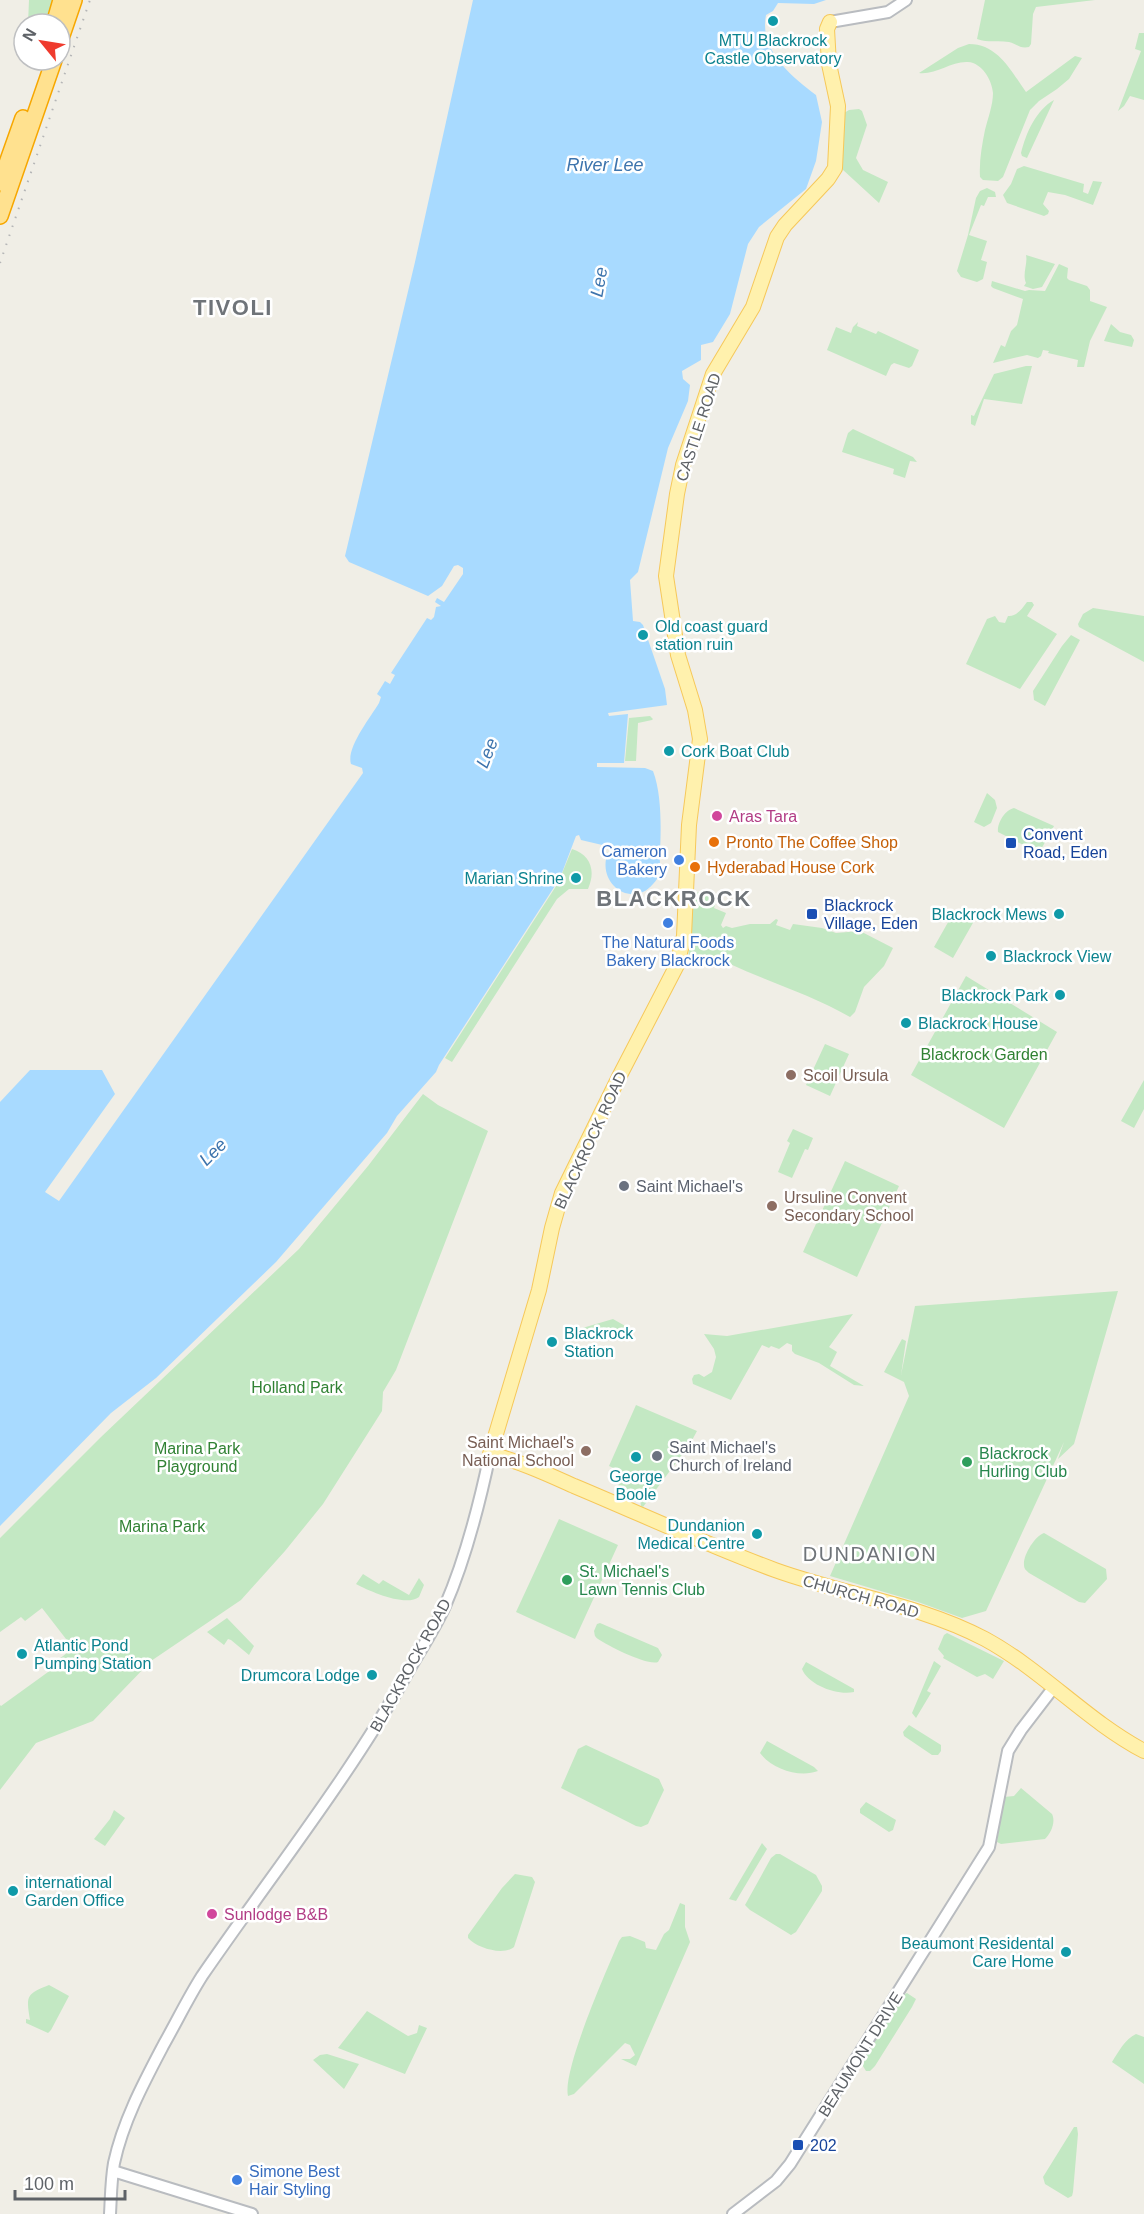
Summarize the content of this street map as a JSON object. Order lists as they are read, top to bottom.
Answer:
{
  "streets": {
    "main road": ["CASTLE ROAD", "BLACKROCK ROAD", "CHURCH ROAD"],
    "street": ["BEAUMONT DRIVE"]
  },
  "crossings": [
    ["CASTLE ROAD", "BLACKROCK ROAD"],
    ["BLACKROCK ROAD", "CHURCH ROAD"],
    ["CHURCH ROAD", "BEAUMONT DRIVE"]
  ],
  "districts": ["TIVOLI", "BLACKROCK", "DUNDANION"],
  "water": ["River Lee", "Lee"],
  "parks": [
    "Blackrock Garden",
    "Holland Park",
    "Marina Park Playground",
    "Marina Park"
  ],
  "places": {
    "other": [
      "MTU Blackrock Castle Observatory",
      "Old coast guard station ruin",
      "Cork Boat Club",
      "Aras Tara",
      "Pronto The Coffee Shop",
      "Cameron Bakery",
      "Hyderabad House Cork",
      "Marian Shrine",
      "Blackrock Mews",
      "The Natural Foods Bakery Blackrock",
      "Blackrock View",
      "Blackrock Park",
      "Blackrock House",
      "Scoil Ursula",
      "Saint Michael's",
      "Ursuline Convent Secondary School",
      "Blackrock Station",
      "Saint Michael's National School",
      "Saint Michael's Church of Ireland",
      "George Boole",
      "Blackrock Hurling Club",
      "Dundanion Medical Centre",
      "St. Michael's Lawn Tennis Club",
      "Atlantic Pond Pumping Station",
      "Drumcora Lodge",
      "international Garden Office",
      "Sunlodge B&B",
      "Beaumont Residental Care Home",
      "Simone Best Hair Styling"
    ],
    "transit": ["Convent Road, Eden", "Blackrock Village, Eden", "202"]
  },
  "scale_bar": "100 m",
  "north": "top left"
}
